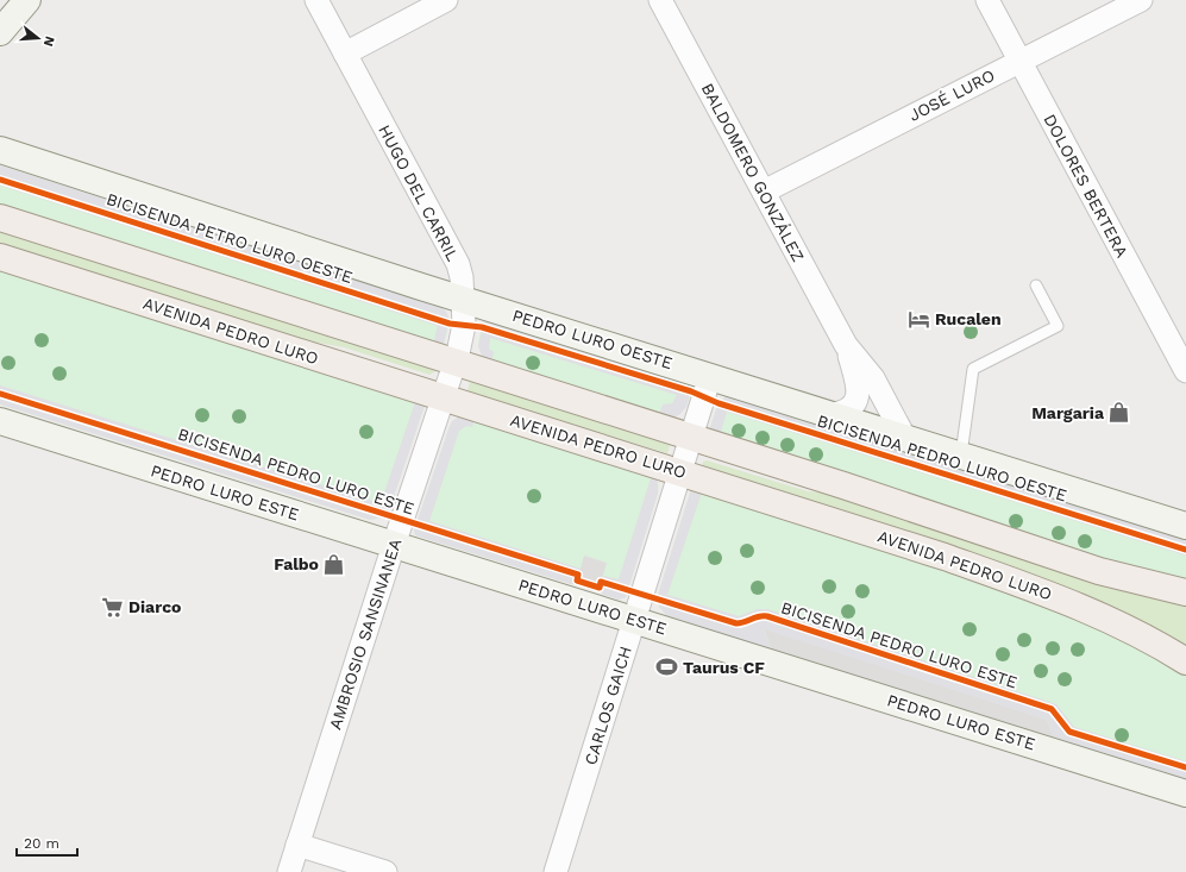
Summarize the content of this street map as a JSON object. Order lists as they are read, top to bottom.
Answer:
{
  "streets": {
    "main road": ["AVENIDA PEDRO LURO"],
    "street": [
      "JOSÉ LURO",
      "BALDOMERO GONZÁLEZ",
      "DOLORES BERTERA",
      "HUGO DEL CARRIL",
      "PEDRO LURO OESTE",
      "PEDRO LURO ESTE",
      "AMBROSIO SANSINANEA",
      "CARLOS GAICH"
    ],
    "cycle path": ["BICISENDA PETRO LURO OESTE", "BICISENDA PEDRO LURO ESTE"]
  },
  "crossings": [
    ["JOSÉ LURO", "BALDOMERO GONZÁLEZ"],
    ["JOSÉ LURO", "DOLORES BERTERA"],
    ["BALDOMERO GONZÁLEZ", "PEDRO LURO OESTE"],
    ["HUGO DEL CARRIL", "AVENIDA PEDRO LURO"],
    ["HUGO DEL CARRIL", "PEDRO LURO OESTE"],
    ["HUGO DEL CARRIL", "AMBROSIO SANSINANEA"],
    ["AVENIDA PEDRO LURO", "AMBROSIO SANSINANEA"],
    ["AVENIDA PEDRO LURO", "CARLOS GAICH"],
    ["PEDRO LURO OESTE", "CARLOS GAICH"],
    ["PEDRO LURO ESTE", "AMBROSIO SANSINANEA"],
    ["PEDRO LURO ESTE", "CARLOS GAICH"]
  ],
  "places": {
    "hotel": ["Rucalen"],
    "shop": ["Margaria", "Falbo"],
    "supermarket": ["Diarco"],
    "sports": ["Taurus CF"]
  },
  "scale_bar": "20 m",
  "north": "right"
}
